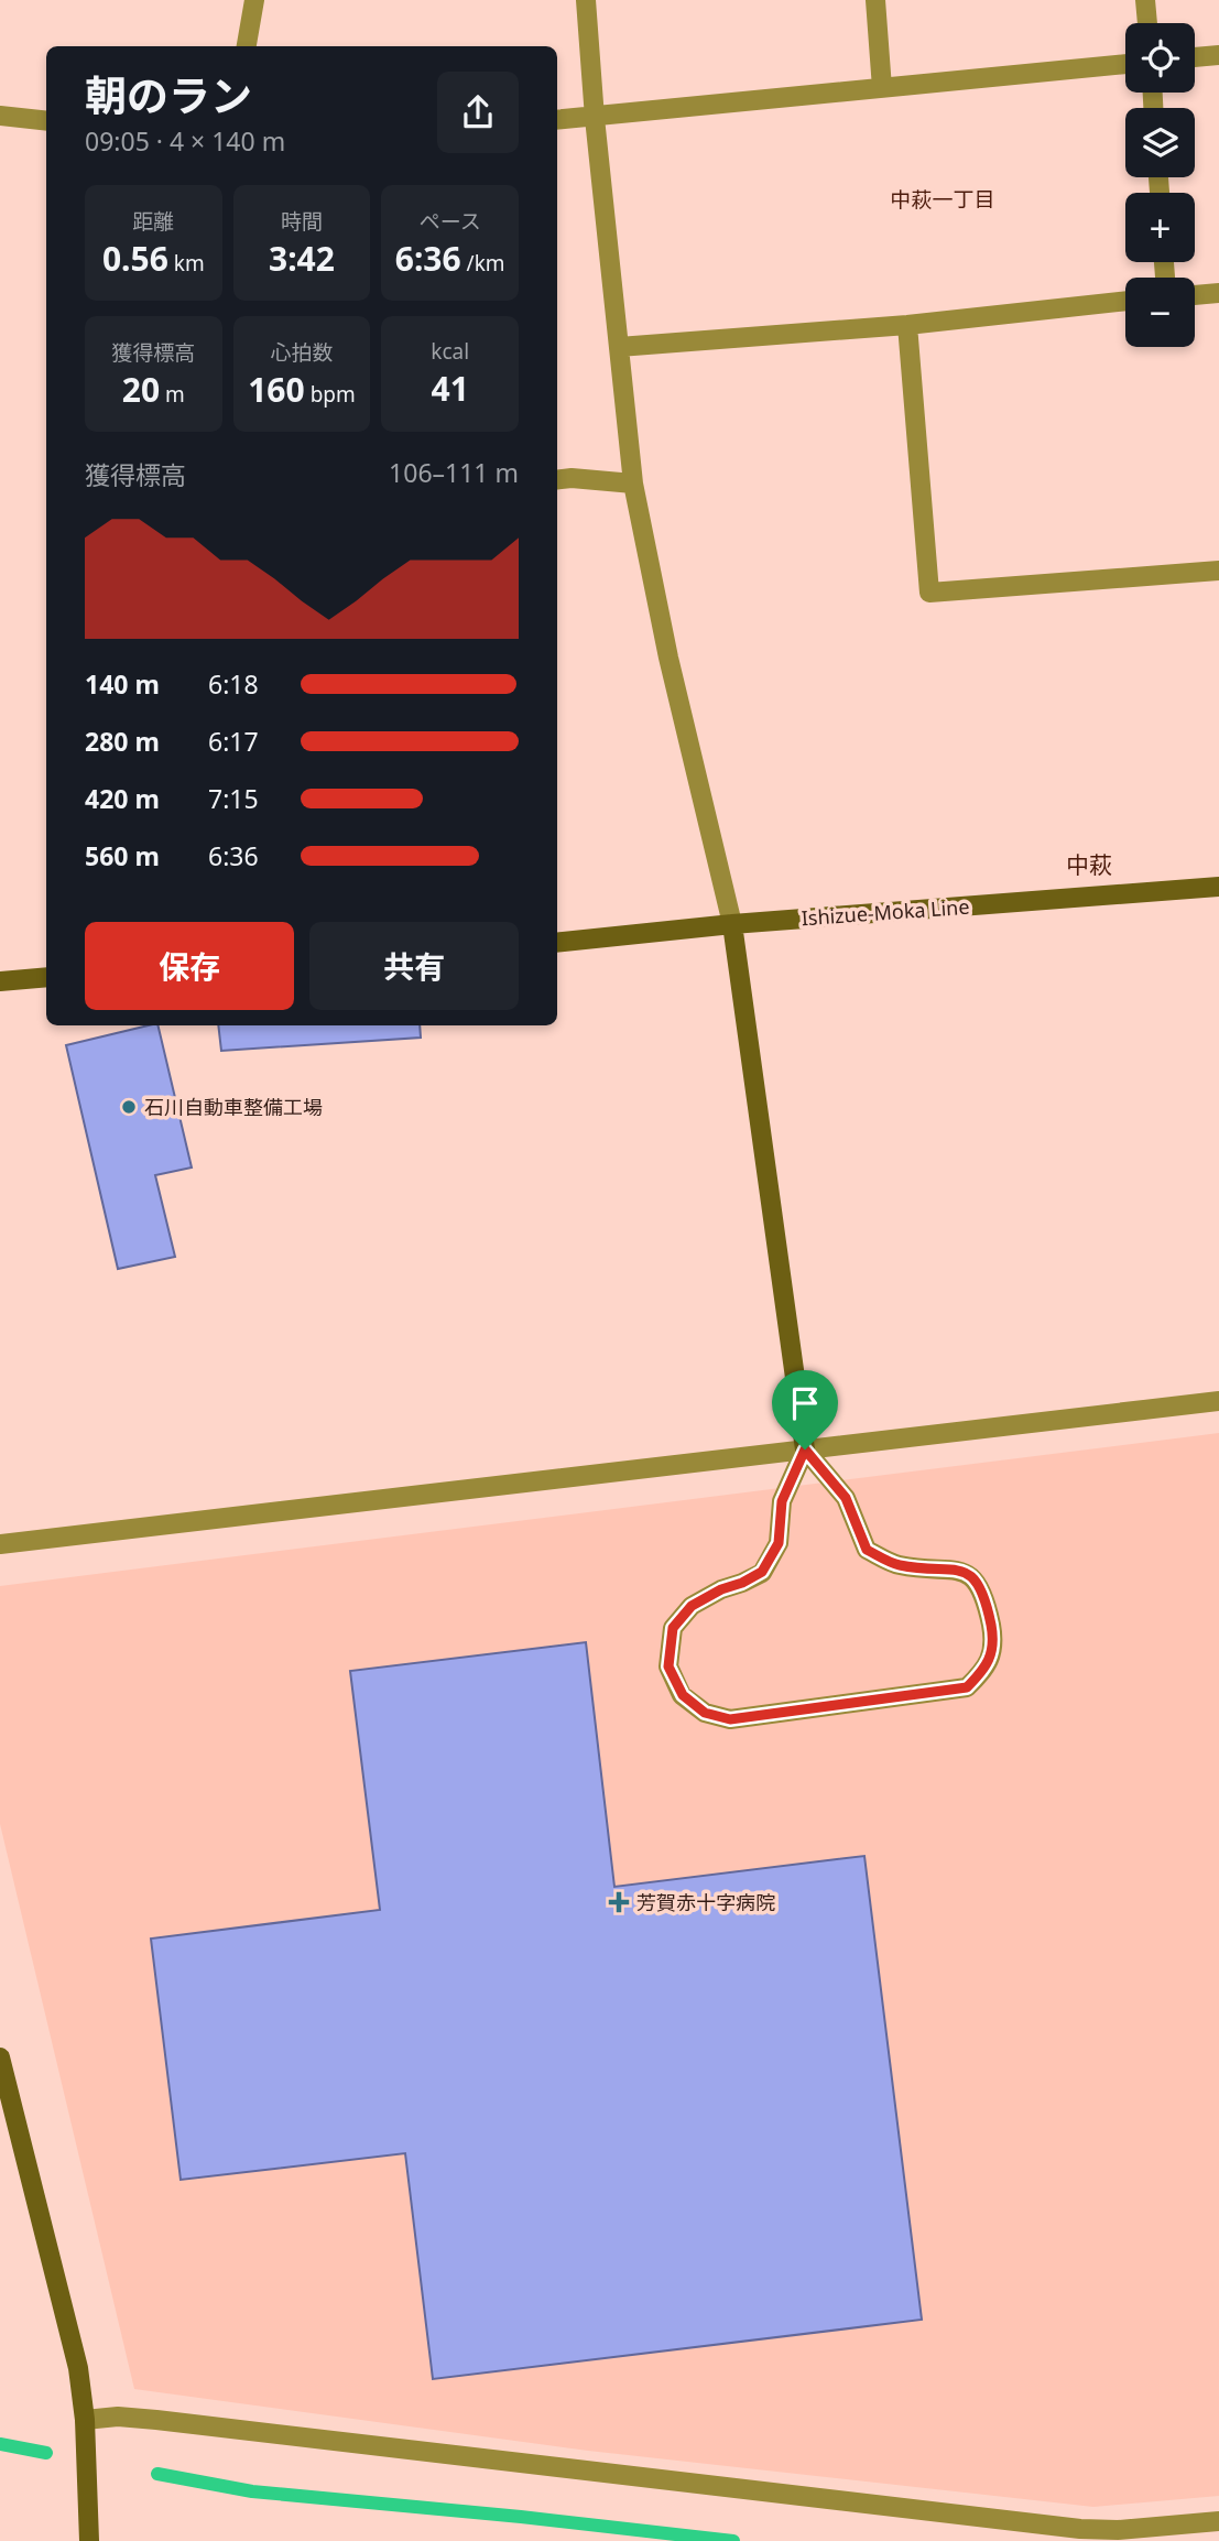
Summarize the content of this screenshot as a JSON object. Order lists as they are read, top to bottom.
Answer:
{
  "streets": {
    "street": ["Ishizue-Moka Line"]
  },
  "districts": ["中萩一丁目", "中萩"],
  "places": {
    "other": ["石川自動車整備工場"],
    "health": ["芳賀赤十字病院"]
  },
  "page": {
    "map_buttons": ["+", "−"],
    "heading": ["朝のラン", "09:05 · 4 × 140 m"],
    "stats": [
      ["距離", "0.56 km"],
      ["時間", "3:42"],
      ["ペース", "6:36 /km"],
      ["獲得標高", "20 m"],
      ["心拍数", "160 bpm"],
      ["kcal", "41"]
    ],
    "chart": ["獲得標高", "106–111 m"],
    "list": [
      {
        "name": "140 m",
        "note": "6:18"
      },
      {
        "name": "280 m",
        "note": "6:17"
      },
      {
        "name": "420 m",
        "note": "7:15"
      },
      {
        "name": "560 m",
        "note": "6:36"
      }
    ],
    "buttons": ["保存", "共有"]
  }
}
